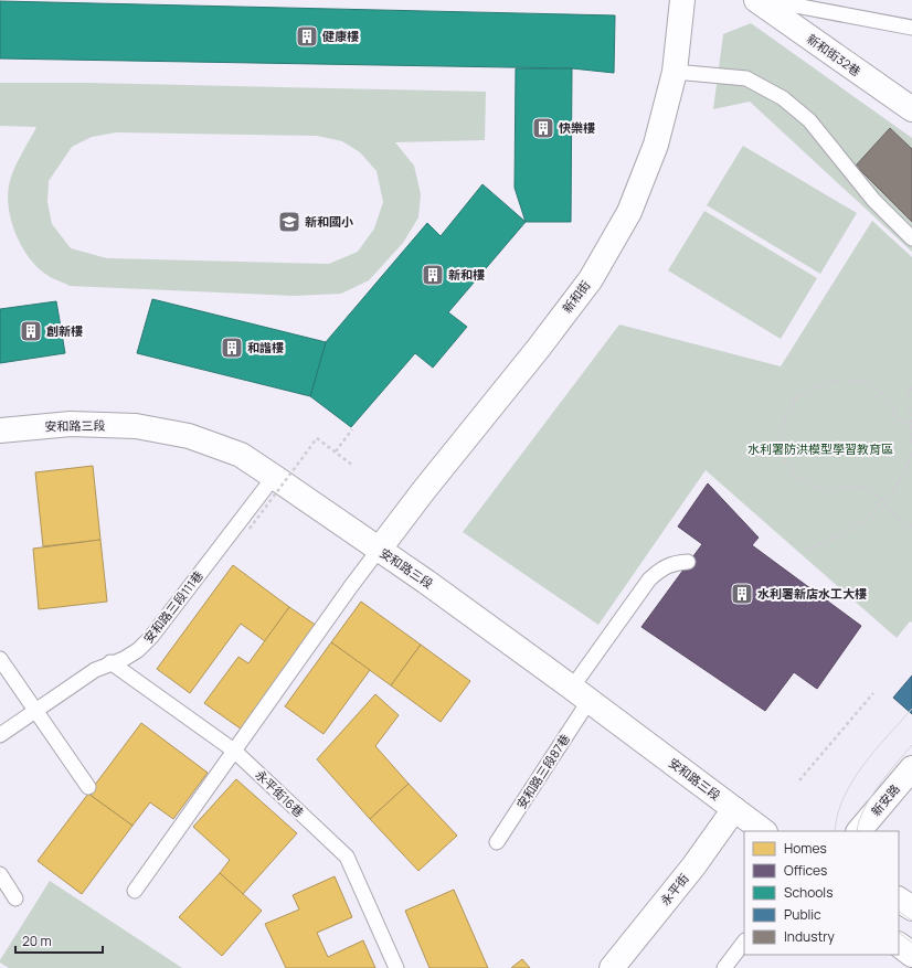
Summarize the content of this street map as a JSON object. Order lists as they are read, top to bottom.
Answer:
{
  "streets": {
    "street": [
      "新和街32巷",
      "新和街",
      "安和路三段",
      "新安路",
      "永平街"
    ],
    "lane": ["安和路三段111巷", "安和路三段87巷", "永平街16巷"]
  },
  "crossings": [
    ["新和街", "安和路三段"],
    ["安和路三段", "安和路三段111巷"],
    ["安和路三段", "安和路三段87巷"],
    ["安和路三段", "永平街"],
    ["安和路三段111巷", "永平街16巷"]
  ],
  "parks": ["水利署防洪模型學習教育區"],
  "places": {
    "building": [
      "健康樓",
      "快樂樓",
      "新和樓",
      "創新樓",
      "和諧樓",
      "水利署新店水工大樓"
    ],
    "school or university": ["新和國小"]
  },
  "legend": [
    "Homes",
    "Offices",
    "Schools",
    "Public",
    "Industry"
  ],
  "scale_bar": "20 m"
}
